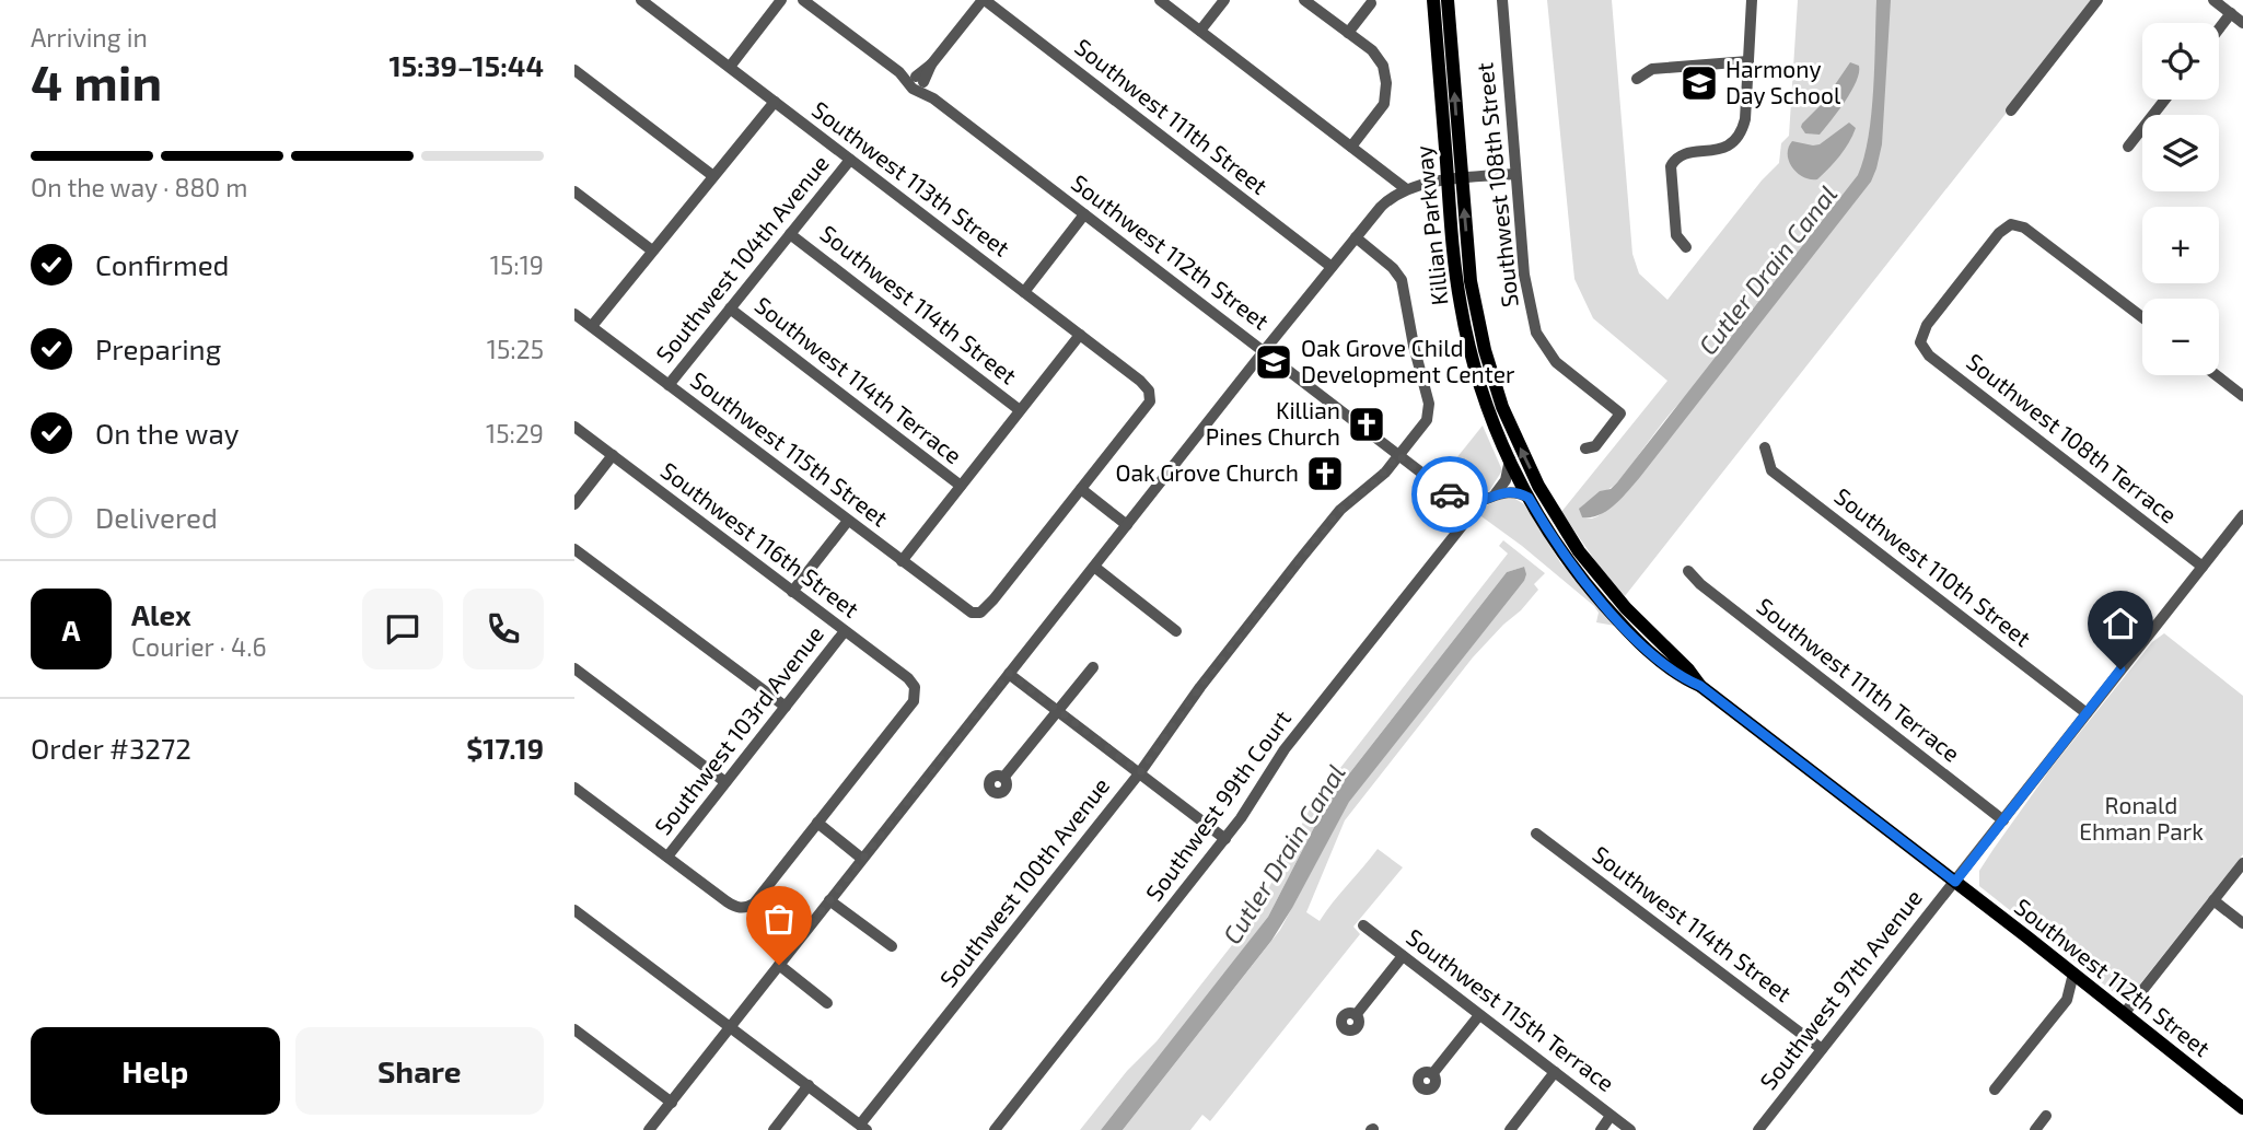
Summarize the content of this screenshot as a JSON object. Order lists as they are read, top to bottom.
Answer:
{
  "streets": {
    "main road": ["Killian Parkway", "Southwest 112th Street"],
    "street": [
      "Southwest 111th Street",
      "Southwest 113th Street",
      "Southwest 108th Street",
      "Southwest 104th Avenue",
      "Southwest 114th Street",
      "Southwest 114th Terrace",
      "Southwest 108th Terrace",
      "Southwest 115th Street",
      "Southwest 116th Street",
      "Southwest 110th Street",
      "Southwest 111th Terrace",
      "Southwest 103rd Avenue",
      "Southwest 99th Court",
      "Southwest 100th Avenue",
      "Southwest 97th Avenue",
      "Southwest 115th Terrace"
    ]
  },
  "crossings": [
    ["Southwest 113th Street", "Southwest 104th Avenue"],
    ["Southwest 113th Street", "Southwest 115th Street"],
    ["Killian Parkway", "Southwest 112th Street"],
    ["Killian Parkway", "Southwest 97th Avenue"],
    ["Southwest 112th Street", "Southwest 99th Court"],
    ["Southwest 112th Street", "Southwest 100th Avenue"],
    ["Southwest 112th Street", "Southwest 97th Avenue"],
    ["Southwest 104th Avenue", "Southwest 114th Street"],
    ["Southwest 104th Avenue", "Southwest 114th Terrace"],
    ["Southwest 104th Avenue", "Southwest 115th Street"],
    ["Southwest 114th Street", "Southwest 97th Avenue"],
    ["Southwest 108th Terrace", "Southwest 97th Avenue"],
    ["Southwest 116th Street", "Southwest 103rd Avenue"],
    ["Southwest 110th Street", "Southwest 97th Avenue"],
    ["Southwest 111th Terrace", "Southwest 97th Avenue"]
  ],
  "water": ["Cutler Drain Canal"],
  "parks": ["Ronald Ehman Park"],
  "places": {
    "school or university": ["Harmony Day School", "Oak Grove Child Development Center"],
    "church": ["Killian Pines Church", "Oak Grove Church"]
  },
  "page": {
    "heading": ["4 min", "Arriving in", "15:39–15:44"],
    "panel": [
      "Alex",
      "Courier · 4.6",
      "Order #3272",
      "$17.19"
    ],
    "map_buttons": ["+", "−"],
    "bar": "On the way · 880 m",
    "list": [
      ["Confirmed", "15:19"],
      ["Preparing", "15:25"],
      ["On the way", "15:29"],
      "Delivered"
    ],
    "round": "A",
    "buttons": ["Help", "Share"]
  }
}
